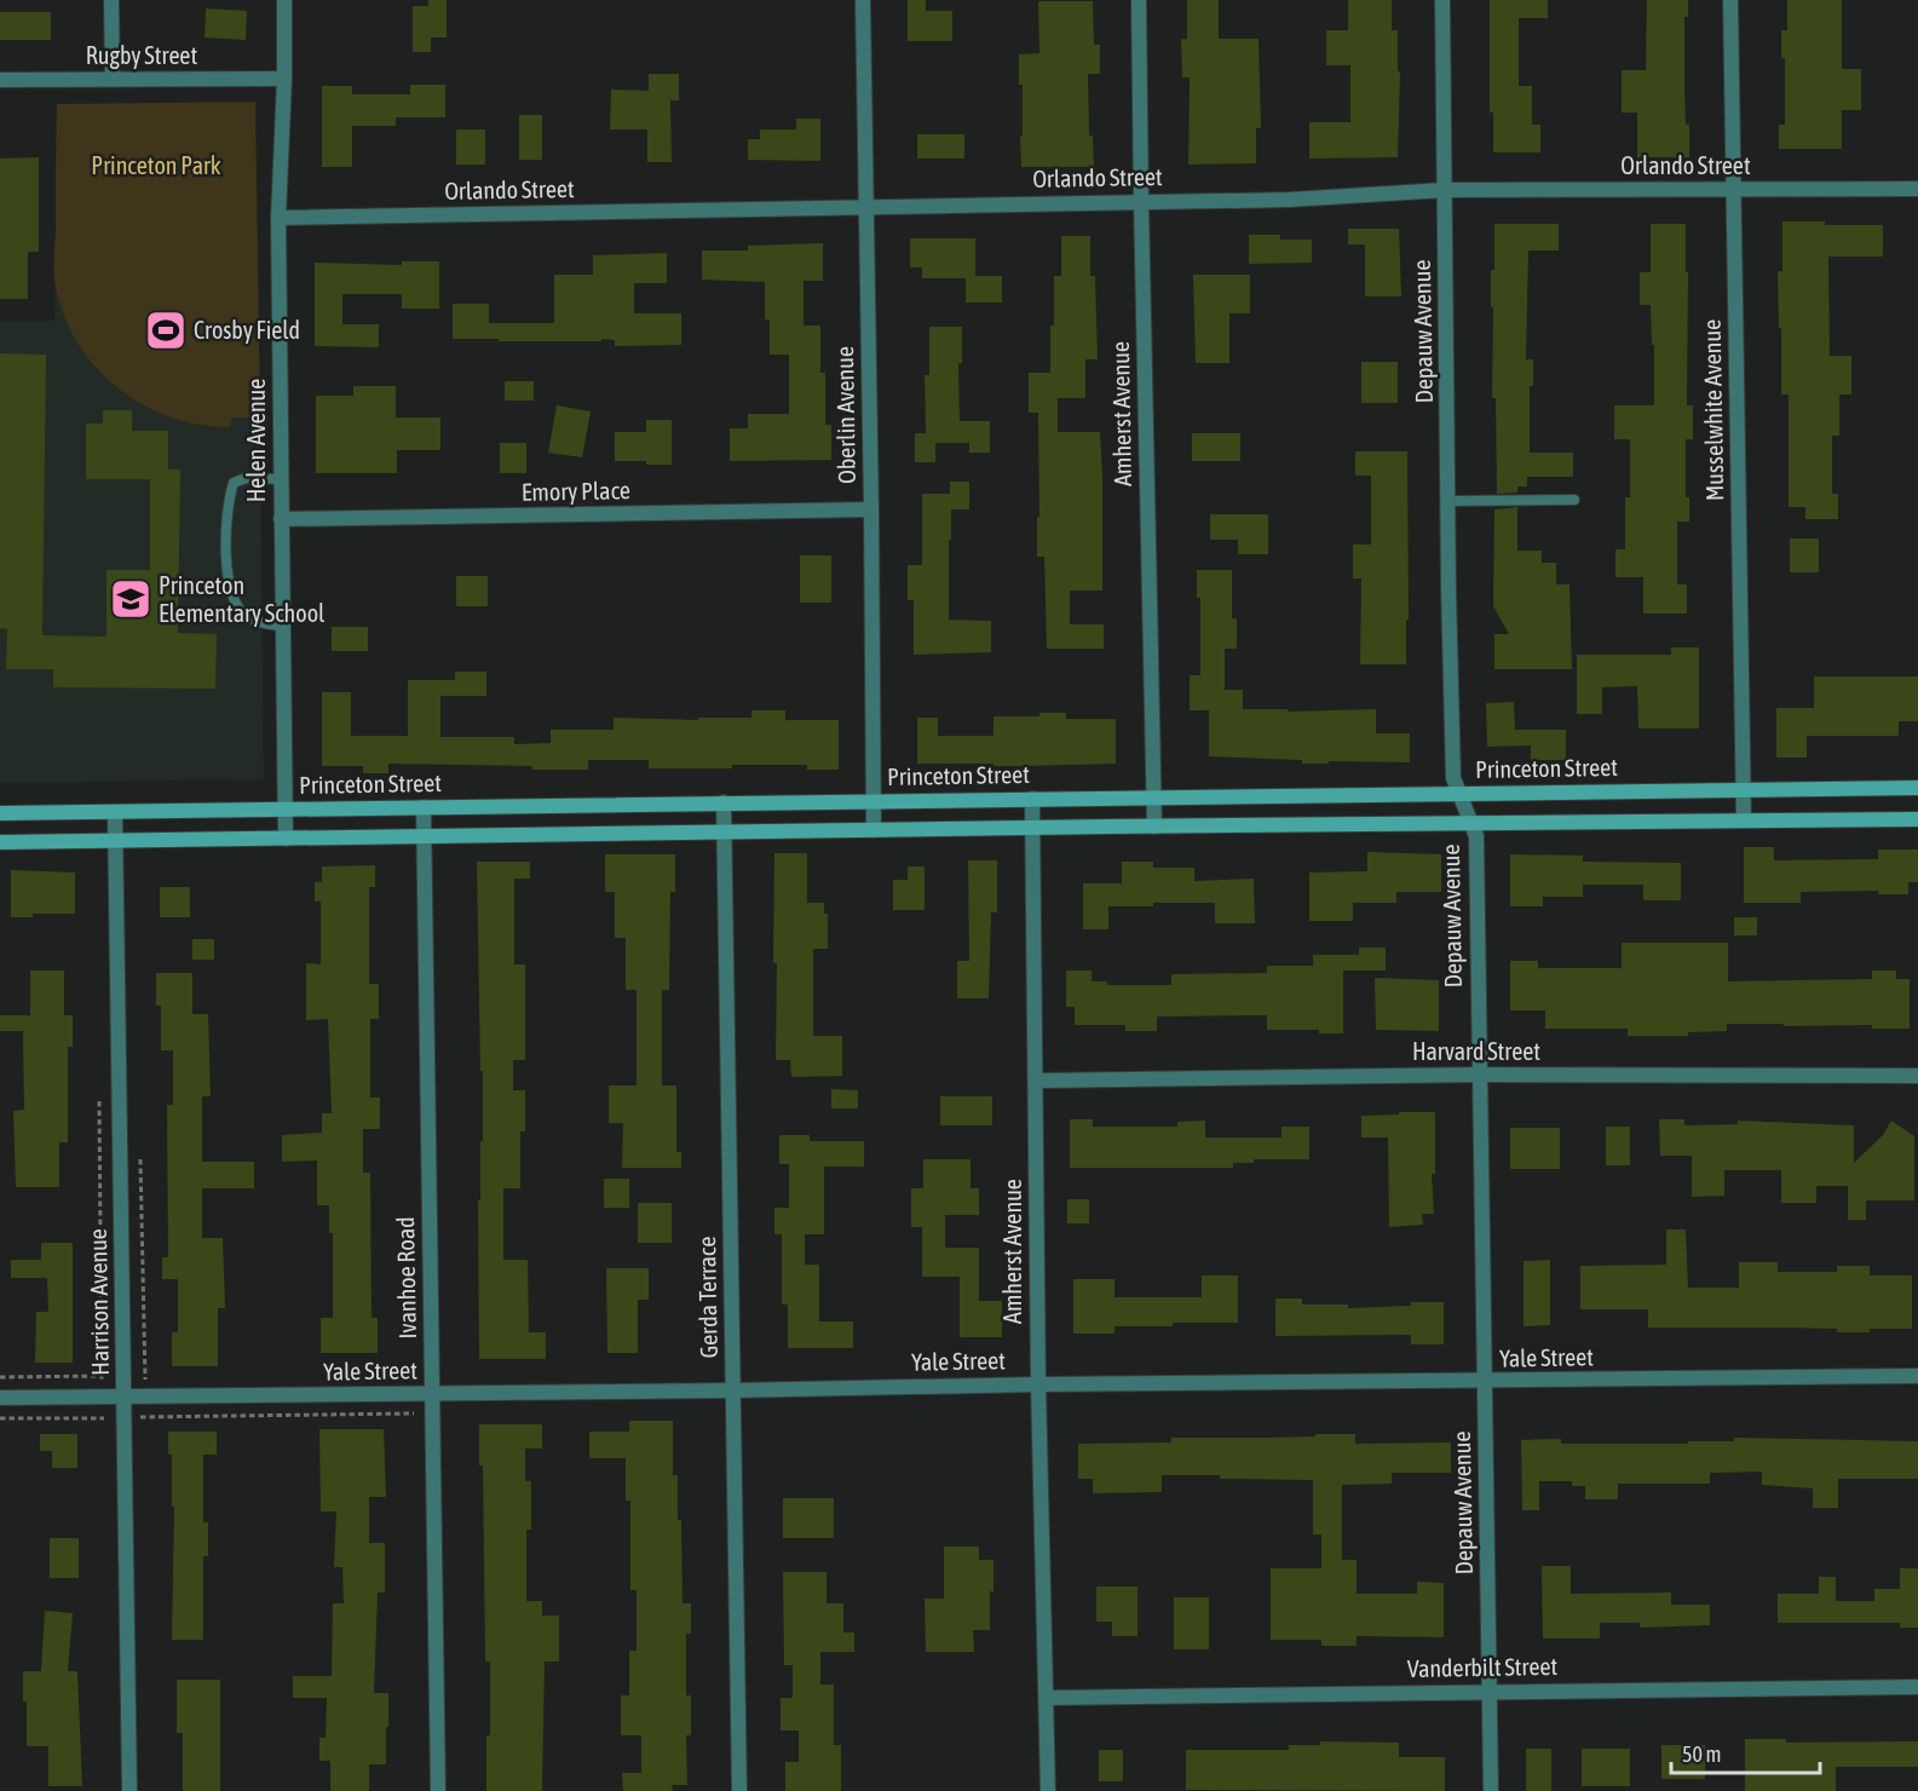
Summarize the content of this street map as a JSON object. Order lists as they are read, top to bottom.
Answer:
{
  "streets": {
    "main road": ["Princeton Street"],
    "street": [
      "Rugby Street",
      "Orlando Street",
      "Depauw Avenue",
      "Musselwhite Avenue",
      "Amherst Avenue",
      "Oberlin Avenue",
      "Helen Avenue",
      "Emory Place",
      "Harvard Street",
      "Ivanhoe Road",
      "Gerda Terrace",
      "Harrison Avenue",
      "Yale Street",
      "Vanderbilt Street"
    ]
  },
  "crossings": [
    ["Rugby Street", "Helen Avenue"],
    ["Orlando Street", "Depauw Avenue"],
    ["Orlando Street", "Musselwhite Avenue"],
    ["Orlando Street", "Amherst Avenue"],
    ["Orlando Street", "Oberlin Avenue"],
    ["Orlando Street", "Helen Avenue"],
    ["Depauw Avenue", "Princeton Street"],
    ["Depauw Avenue", "Harvard Street"],
    ["Depauw Avenue", "Yale Street"],
    ["Depauw Avenue", "Vanderbilt Street"],
    ["Musselwhite Avenue", "Princeton Street"],
    ["Amherst Avenue", "Princeton Street"],
    ["Amherst Avenue", "Harvard Street"],
    ["Amherst Avenue", "Yale Street"],
    ["Amherst Avenue", "Vanderbilt Street"],
    ["Oberlin Avenue", "Emory Place"],
    ["Oberlin Avenue", "Princeton Street"],
    ["Helen Avenue", "Emory Place"],
    ["Helen Avenue", "Princeton Street"],
    ["Princeton Street", "Ivanhoe Road"],
    ["Princeton Street", "Gerda Terrace"],
    ["Princeton Street", "Harrison Avenue"],
    ["Ivanhoe Road", "Yale Street"],
    ["Gerda Terrace", "Yale Street"],
    ["Harrison Avenue", "Yale Street"]
  ],
  "parks": ["Princeton Park"],
  "places": {
    "sports": ["Crosby Field"],
    "school or university": ["Princeton Elementary School"]
  },
  "scale_bar": "50 m"
}
